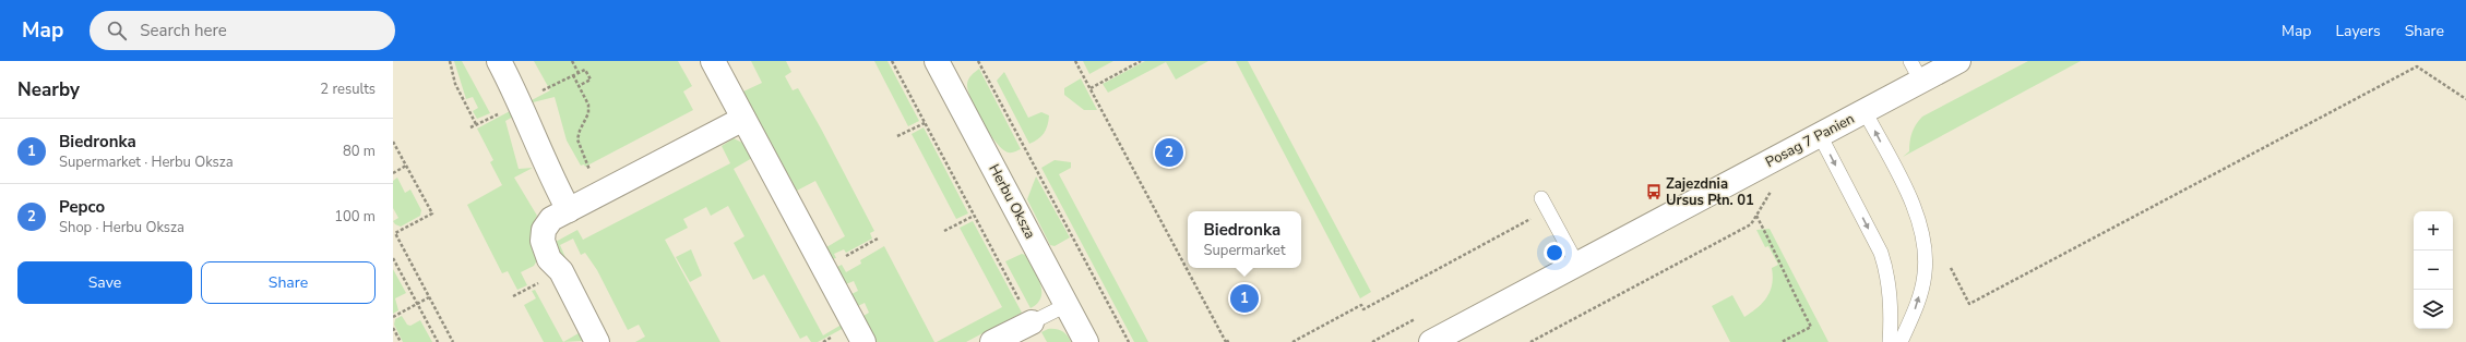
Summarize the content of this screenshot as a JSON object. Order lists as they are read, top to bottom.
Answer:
{
  "streets": {
    "street": ["Posag 7 Panien", "Herbu Oksza"]
  },
  "places": {
    "bus stop": ["Zajezdnia Ursus Płn. 01"]
  },
  "page": {
    "header": "Map",
    "search": "Search here",
    "nav": ["Map", "Layers", "Share"],
    "heading": ["Nearby", "2 results"],
    "list": [
      {
        "mark": "1",
        "name": "Biedronka",
        "note": "Supermarket · Herbu Oksza",
        "value": "80 m"
      },
      {
        "mark": "2",
        "name": "Pepco",
        "note": "Shop · Herbu Oksza",
        "value": "100 m"
      }
    ],
    "pins": ["2", "1"],
    "map_buttons": ["+", "−"],
    "popup": ["Biedronka", "Supermarket"],
    "buttons": ["Save", "Share"]
  }
}
